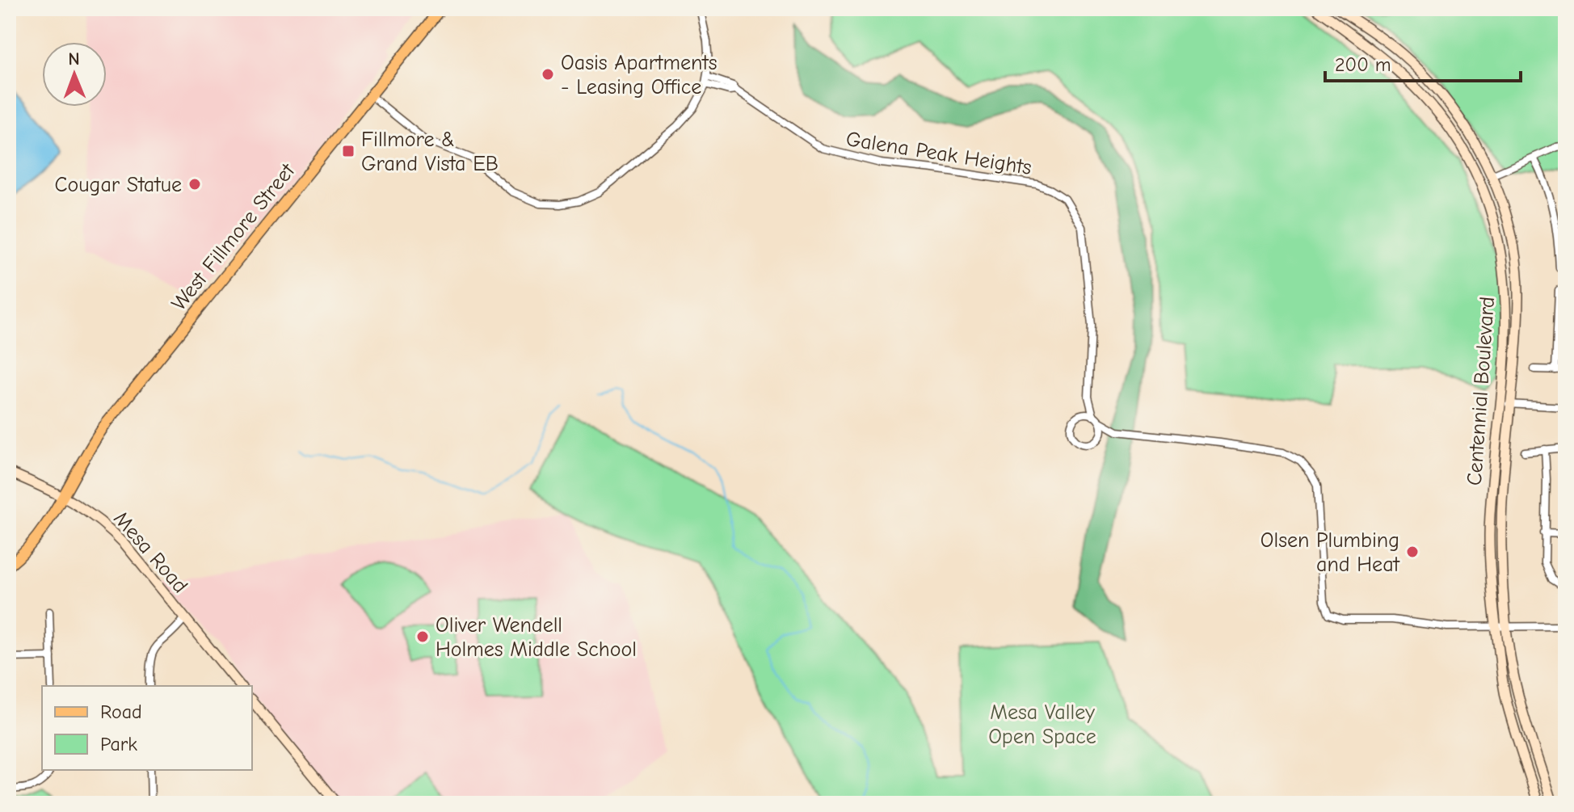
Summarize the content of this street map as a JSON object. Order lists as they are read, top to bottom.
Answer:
{
  "streets": {
    "main road": ["West Fillmore Street", "Centennial Boulevard", "Mesa Road"],
    "street": ["Galena Peak Heights"]
  },
  "crossings": [
    ["West Fillmore Street", "Mesa Road"]
  ],
  "parks": ["Mesa Valley Open Space"],
  "places": {
    "other": [
      "Oasis Apartments - Leasing Office",
      "Cougar Statue",
      "Olsen Plumbing and Heat",
      "Oliver Wendell Holmes Middle School"
    ],
    "transit": ["Fillmore & Grand Vista EB"]
  },
  "legend": ["Road", "Park"],
  "scale_bar": "200 m",
  "north": "top"
}
